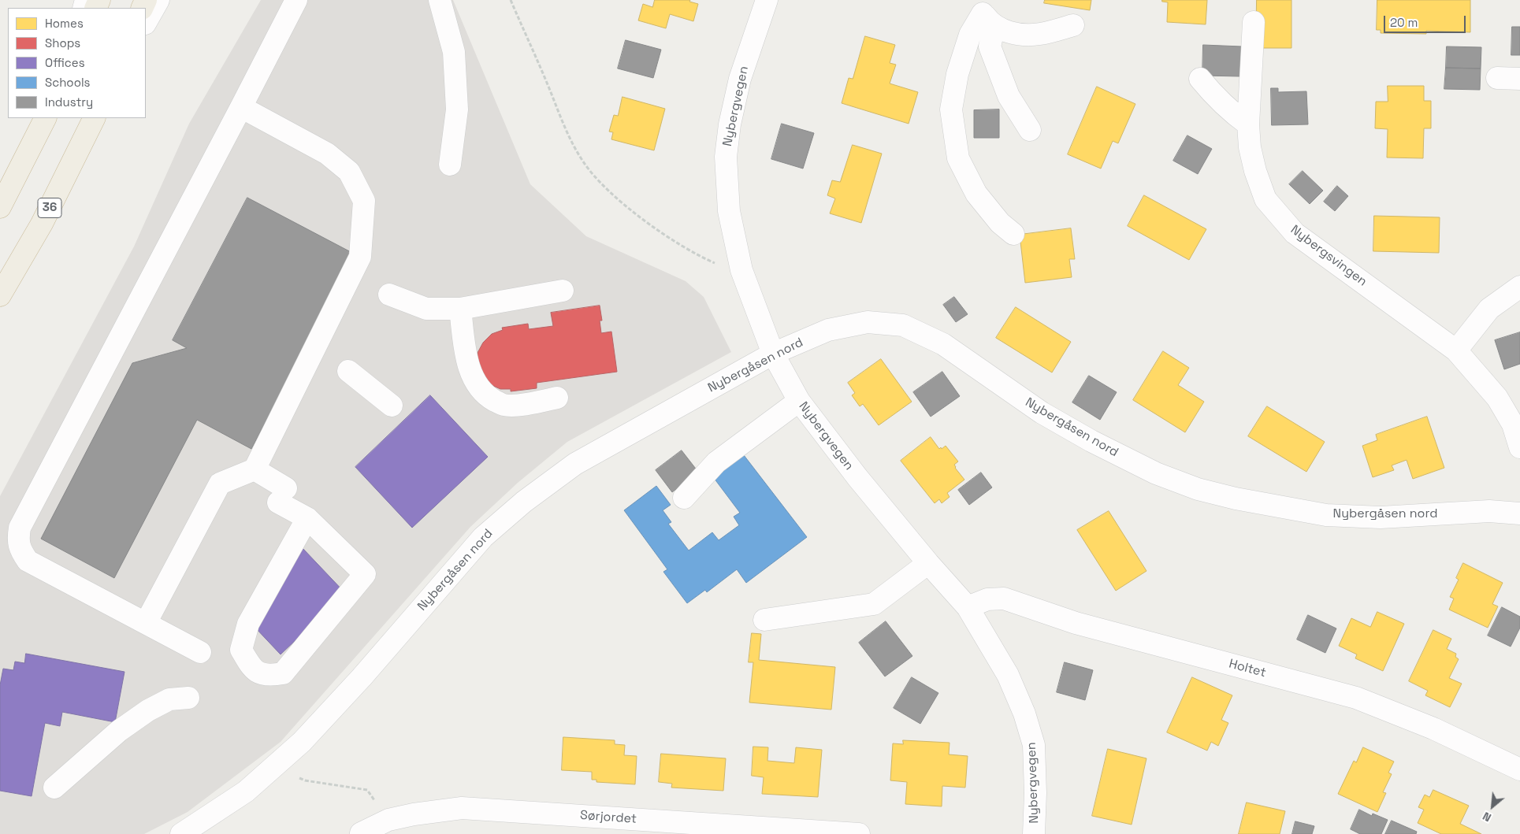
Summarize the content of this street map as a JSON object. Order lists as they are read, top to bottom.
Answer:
{
  "streets": {
    "highway": ["36"],
    "street": [
      "Nybergvegen",
      "Nybergsvingen",
      "Nybergåsen nord",
      "Holtet",
      "Sørjordet"
    ]
  },
  "crossings": [
    ["Nybergvegen", "Nybergåsen nord"],
    ["Nybergvegen", "Holtet"]
  ],
  "legend": [
    "Homes",
    "Shops",
    "Offices",
    "Schools",
    "Industry"
  ],
  "scale_bar": "20 m",
  "north": "bottom left"
}
